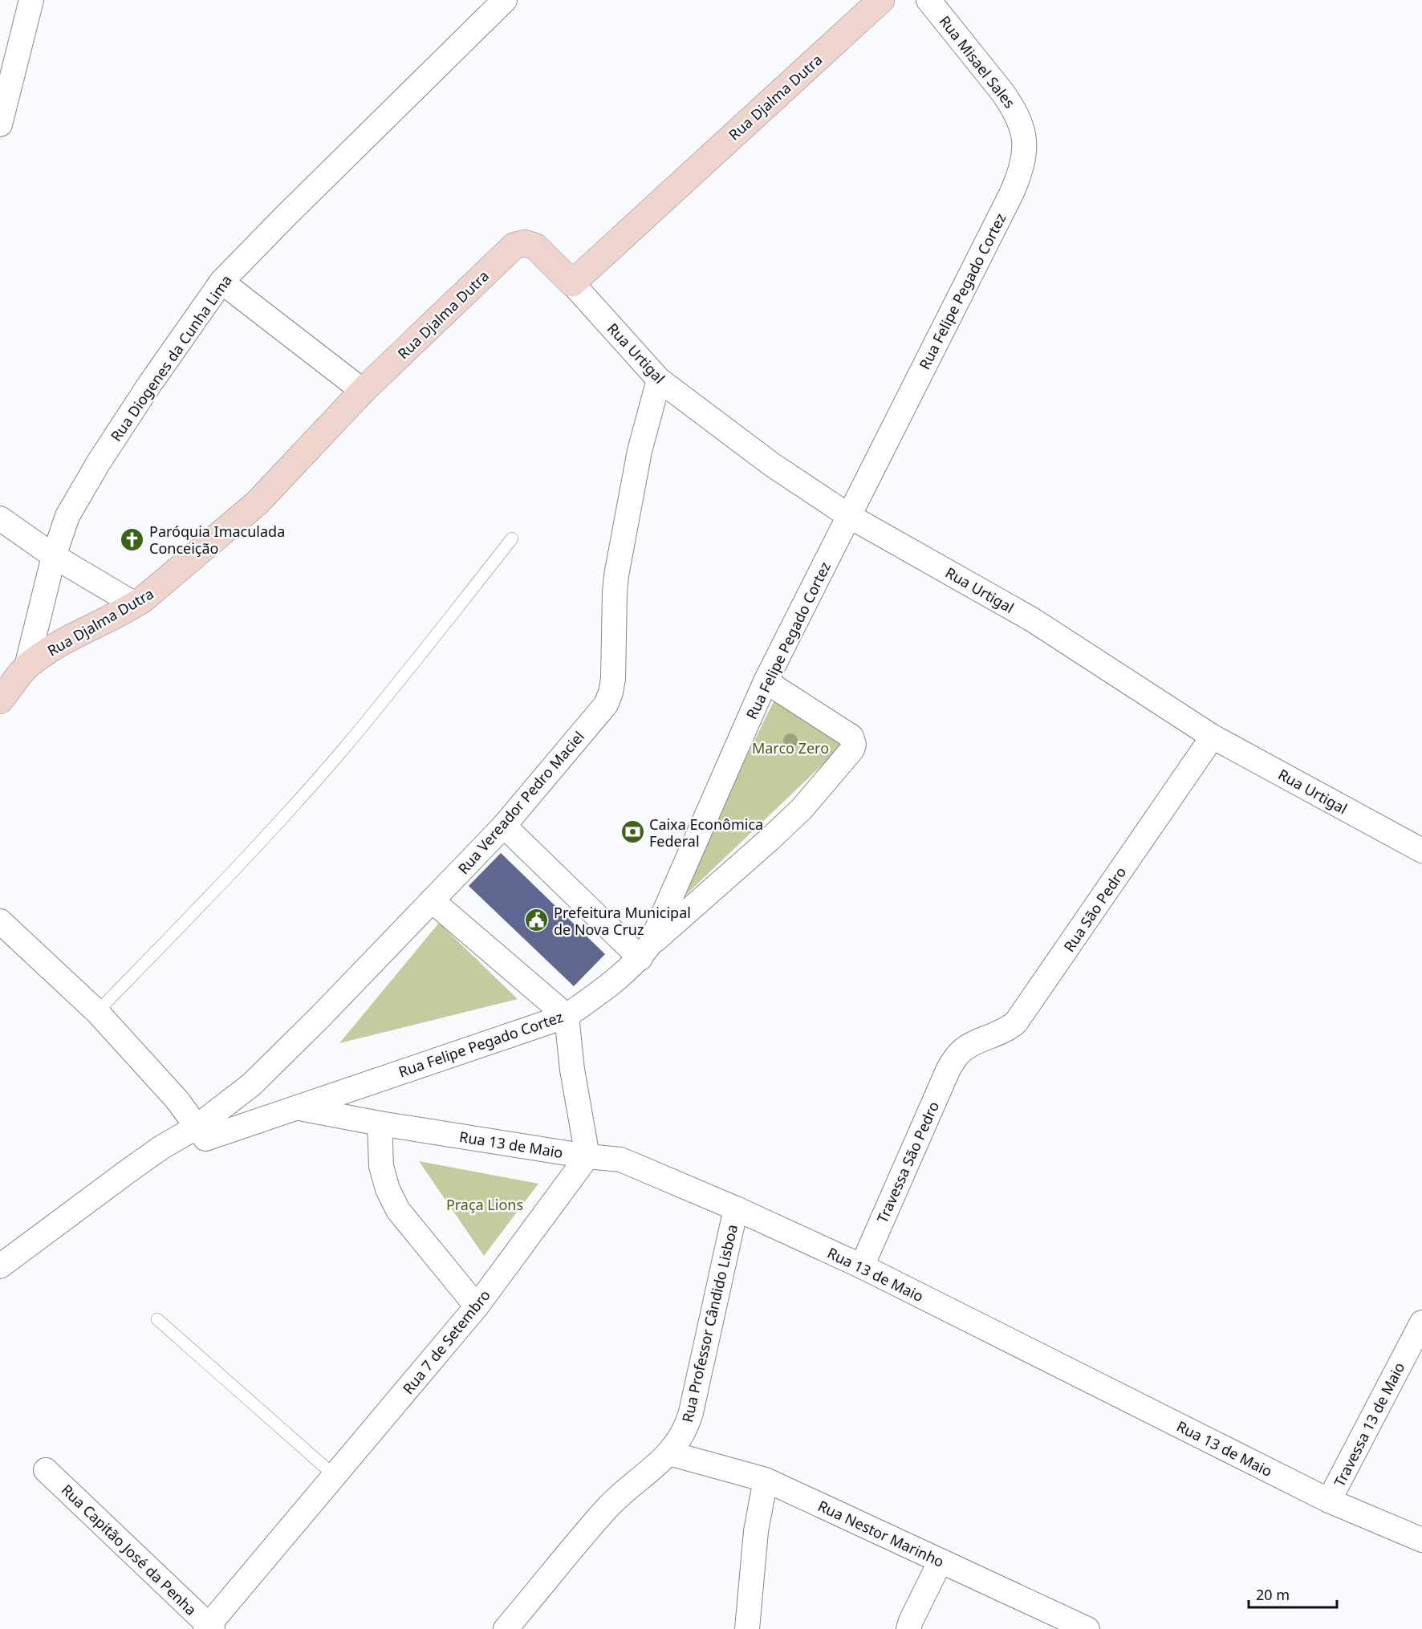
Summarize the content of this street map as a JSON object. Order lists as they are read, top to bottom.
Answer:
{
  "streets": {
    "main road": ["Rua Djalma Dutra"],
    "street": [
      "Rua Misael Sales",
      "Rua Felipe Pegado Cortez",
      "Rua Urtigal",
      "Rua Diogenes da Cunha Lima",
      "Rua Vereador Pedro Maciel",
      "Rua São Pedro",
      "Rua 13 de Maio",
      "Travessa São Pedro",
      "Rua Professor Cândido Lisboa",
      "Rua 7 de Setembro",
      "Travessa 13 de Maio",
      "Rua Nestor Marinho",
      "Rua Capitão José da Penha"
    ]
  },
  "crossings": [
    ["Rua Misael Sales", "Rua Felipe Pegado Cortez"],
    ["Rua Djalma Dutra", "Rua Urtigal"],
    ["Rua Djalma Dutra", "Rua Diogenes da Cunha Lima"],
    ["Rua Felipe Pegado Cortez", "Rua Urtigal"],
    ["Rua Felipe Pegado Cortez", "Rua Vereador Pedro Maciel"],
    ["Rua Felipe Pegado Cortez", "Rua 13 de Maio"],
    ["Rua Urtigal", "Rua Vereador Pedro Maciel"],
    ["Rua Urtigal", "Rua São Pedro"],
    ["Rua São Pedro", "Travessa São Pedro"],
    ["Rua 13 de Maio", "Travessa São Pedro"],
    ["Rua 13 de Maio", "Rua Professor Cândido Lisboa"],
    ["Rua 13 de Maio", "Rua 7 de Setembro"],
    ["Rua 13 de Maio", "Travessa 13 de Maio"],
    ["Rua Professor Cândido Lisboa", "Rua Nestor Marinho"],
    ["Rua 7 de Setembro", "Rua Capitão José da Penha"]
  ],
  "parks": ["Marco Zero", "Praça Lions"],
  "places": {
    "church": ["Paróquia Imaculada Conceição"],
    "bank": ["Caixa Econômica Federal"],
    "public building": ["Prefeitura Municipal de Nova Cruz"]
  },
  "scale_bar": "20 m"
}
